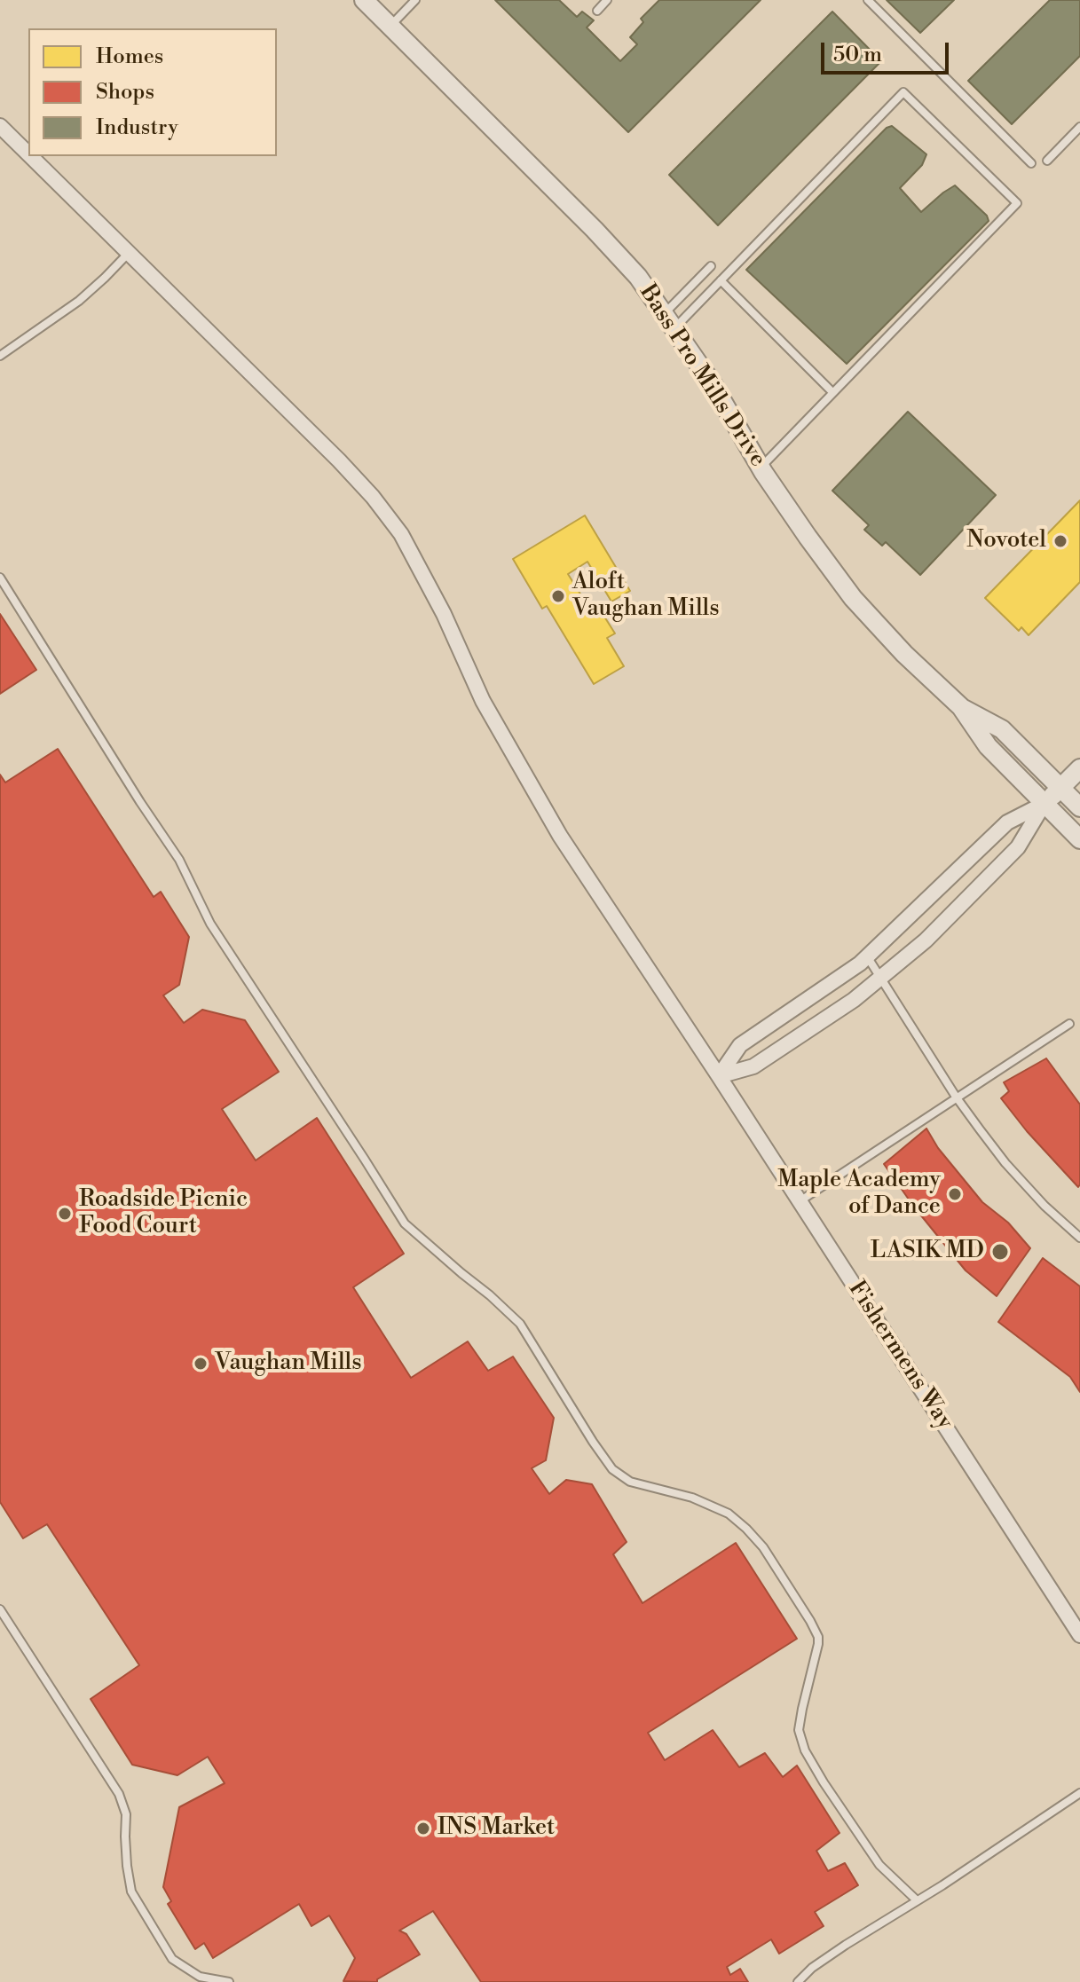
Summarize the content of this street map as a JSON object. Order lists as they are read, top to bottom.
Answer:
{
  "streets": {
    "street": ["Bass Pro Mills Drive", "Fishermens Way"]
  },
  "places": [
    "Novotel",
    "Aloft Vaughan Mills",
    "Maple Academy of Dance",
    "Roadside Picnic Food Court",
    "LASIK MD",
    "Vaughan Mills",
    "INS Market"
  ],
  "legend": ["Homes", "Shops", "Industry"],
  "scale_bar": "50 m"
}
